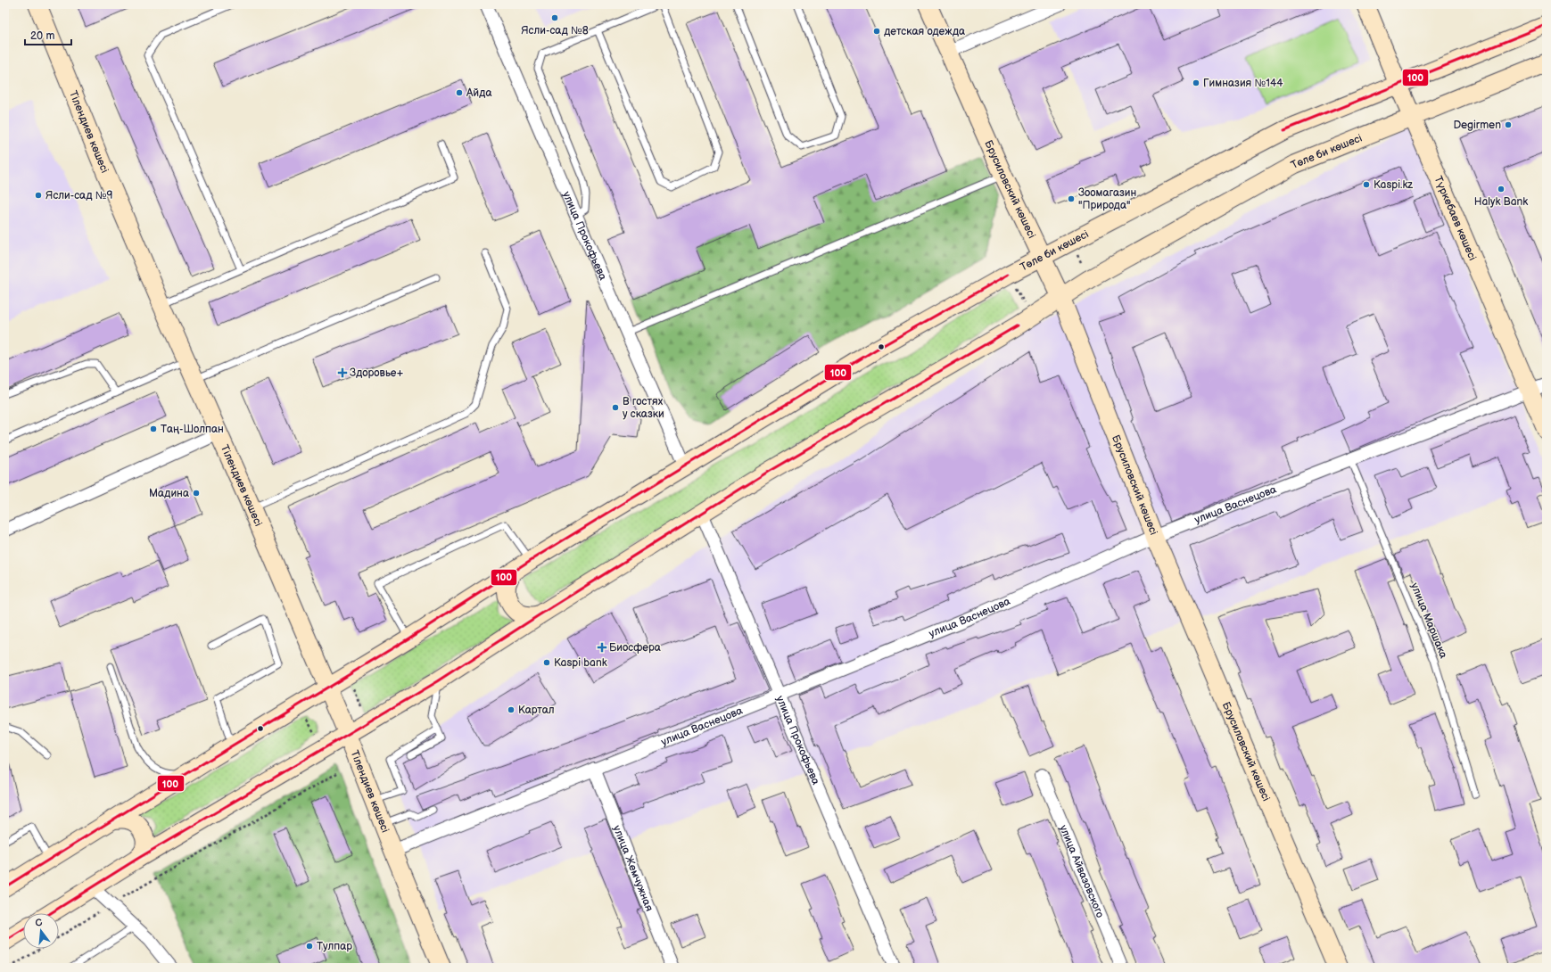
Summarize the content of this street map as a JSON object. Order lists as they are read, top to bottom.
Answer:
{
  "streets": {
    "main road": [
      "Тілендиев көшесі",
      "Төле би көшесі",
      "Брусиловский көшесі",
      "Түркебаев көшесі"
    ],
    "street": [
      "улица Прокофьева",
      "улица Васнецова",
      "улица Жемчужная",
      "улица Айвазовского"
    ],
    "lane": ["улица Маршака"]
  },
  "crossings": [
    ["Тілендиев көшесі", "Төле би көшесі"],
    ["Тілендиев көшесі", "улица Васнецова"],
    ["Төле би көшесі", "Брусиловский көшесі"],
    ["Төле би көшесі", "Түркебаев көшесі"],
    ["Төле би көшесі", "улица Прокофьева"],
    ["Брусиловский көшесі", "улица Васнецова"],
    ["Түркебаев көшесі", "улица Васнецова"],
    ["улица Прокофьева", "улица Васнецова"],
    ["улица Васнецова", "улица Маршака"],
    ["улица Васнецова", "улица Жемчужная"]
  ],
  "places": {
    "other": [
      "Ясли-сад №8",
      "детская одежда",
      "Гимназия №144",
      "Айда",
      "Degirmen",
      "Kaspi.kz",
      "Halyk Bank",
      "Ясли-сад №9",
      "Зоомагазин \"Природа\"",
      "В гостях у сказки",
      "Таң-Шолпан",
      "Мадина",
      "Kaspi bank",
      "Картал",
      "Тулпар"
    ],
    "health": ["Здоровье+", "Биосфера"]
  },
  "lines": ["transit line 100"],
  "scale_bar": "20 m",
  "north": "top"
}
